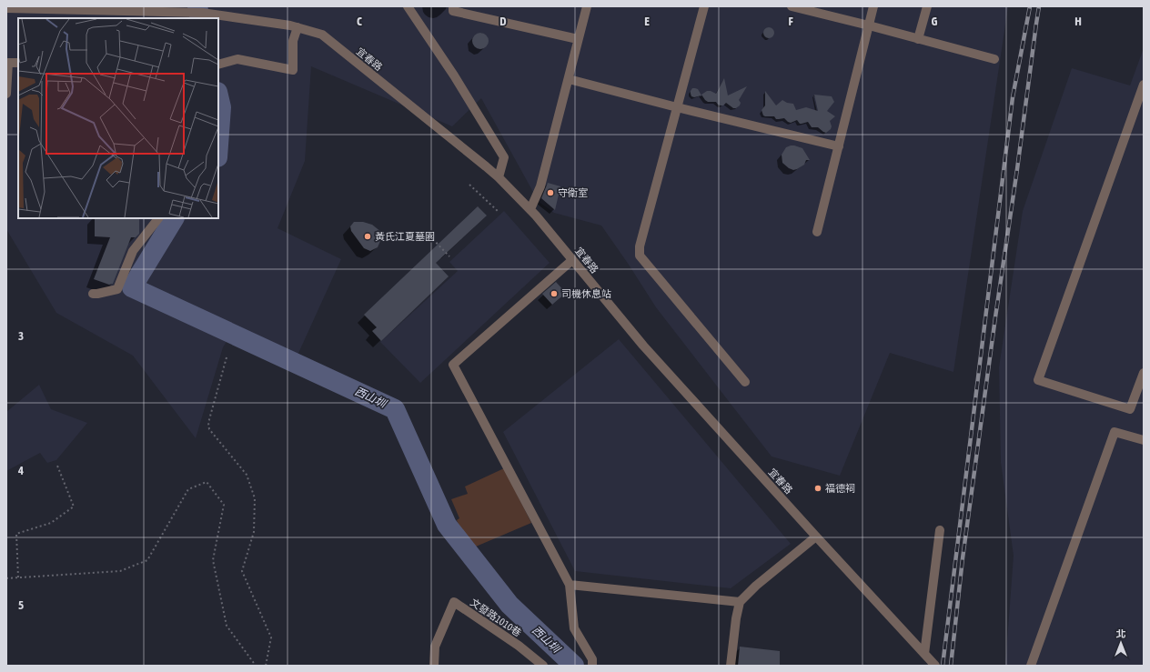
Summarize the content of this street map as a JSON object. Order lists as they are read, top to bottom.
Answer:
{
  "streets": {
    "street": ["宜春路", "文發路1010巷"]
  },
  "water": ["西山圳"],
  "places": [
    "守衛室",
    "黃氏江夏墓園",
    "司機休息站",
    "福德祠"
  ],
  "north": "top",
  "grid": {
    "columns": [
      "C",
      "D",
      "E",
      "F",
      "G",
      "H"
    ],
    "rows": ["3", "4", "5"]
  }
}
